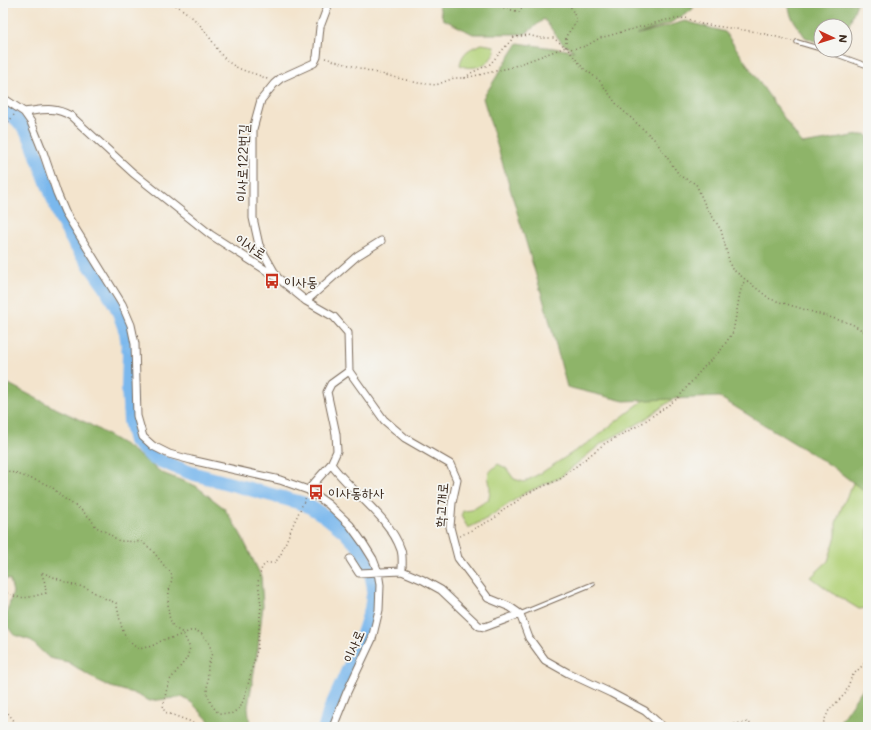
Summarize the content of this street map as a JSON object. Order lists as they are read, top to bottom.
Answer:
{
  "streets": {
    "street": ["이사로122번길", "이사로", "학고개로"]
  },
  "crossings": [
    ["이사로122번길", "이사로"],
    ["이사로", "학고개로"]
  ],
  "places": {
    "bus stop": ["이사동", "이사동하사"]
  },
  "north": "right"
}
